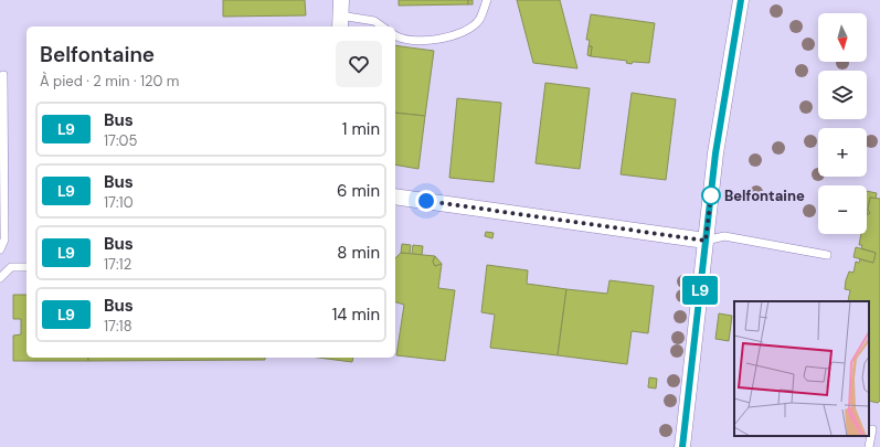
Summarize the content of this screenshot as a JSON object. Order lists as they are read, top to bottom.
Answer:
{
  "places": ["Belfontaine"],
  "lines": ["bus line L9"],
  "north": "bottom",
  "page": {
    "on_map": "L9",
    "map_buttons": ["+", "−"],
    "heading": ["Belfontaine", "À pied · 2 min · 120 m"],
    "list": [
      {
        "mark": "L9",
        "name": "Bus",
        "note": "17:05",
        "value": "1 min"
      },
      {
        "mark": "L9",
        "name": "Bus",
        "note": "17:10",
        "value": "6 min"
      },
      {
        "mark": "L9",
        "name": "Bus",
        "note": "17:12",
        "value": "8 min"
      },
      {
        "mark": "L9",
        "name": "Bus",
        "note": "17:18",
        "value": "14 min"
      }
    ]
  }
}
